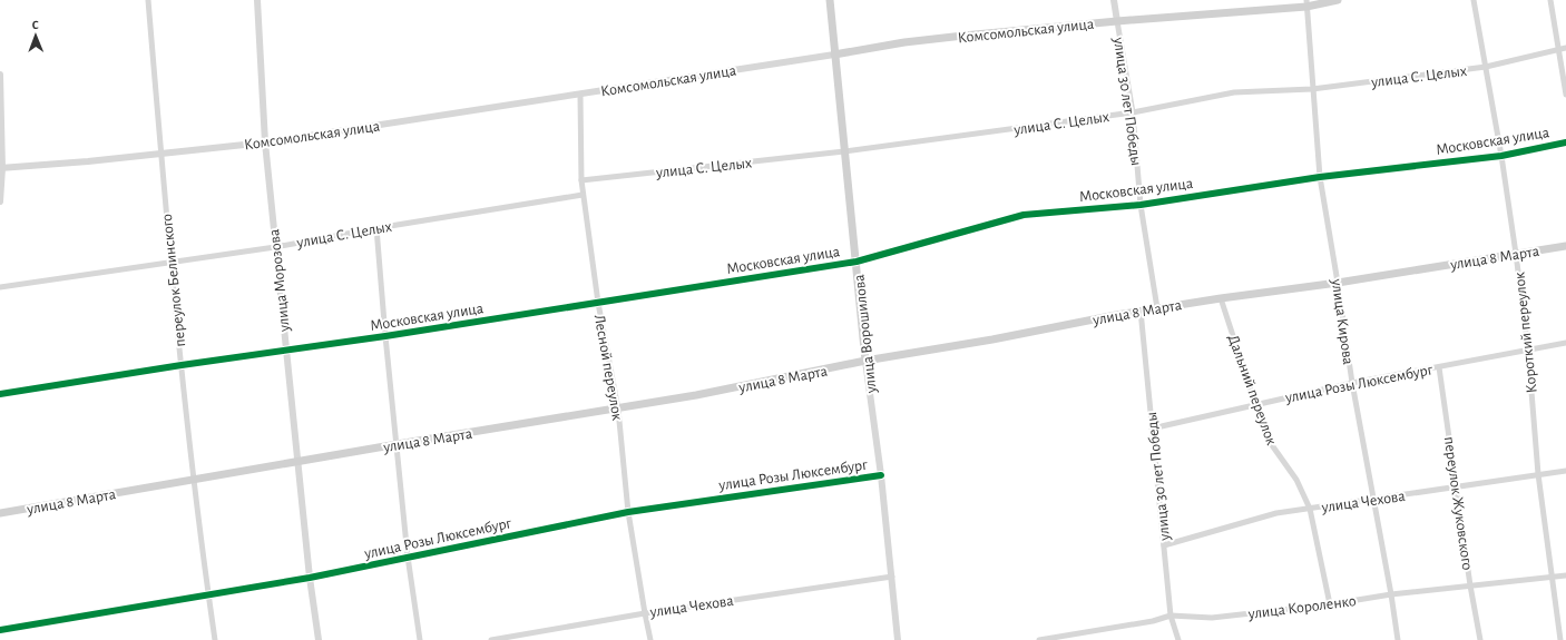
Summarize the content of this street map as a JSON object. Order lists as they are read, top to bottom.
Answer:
{
  "streets": {
    "main road": ["Комсомольская улица", "улица 8 Марта", "улица Ворошилова"],
    "street": [
      "улица С. Целых",
      "улица 30 лет Победы",
      "Московская улица",
      "переулок Белинского",
      "улица Морозова",
      "улица Кирова",
      "Короткий переулок",
      "Лесной переулок",
      "улица Розы Люксембург",
      "Дальний переулок",
      "улица Чехова",
      "переулок Жуковского",
      "улица Короленко"
    ]
  },
  "crossings": [
    ["Комсомольская улица", "улица 30 лет Победы"],
    ["Комсомольская улица", "переулок Белинского"],
    ["Комсомольская улица", "улица Морозова"],
    ["Комсомольская улица", "улица Кирова"],
    ["Комсомольская улица", "улица Ворошилова"],
    ["Комсомольская улица", "Лесной переулок"],
    ["улица С. Целых", "улица 30 лет Победы"],
    ["улица С. Целых", "переулок Белинского"],
    ["улица С. Целых", "улица Морозова"],
    ["улица С. Целых", "улица Кирова"],
    ["улица С. Целых", "Короткий переулок"],
    ["улица С. Целых", "улица Ворошилова"],
    ["улица С. Целых", "Лесной переулок"],
    ["улица 30 лет Победы", "Московская улица"],
    ["улица 30 лет Победы", "улица 8 Марта"],
    ["улица 30 лет Победы", "улица Розы Люксембург"],
    ["улица 30 лет Победы", "улица Чехова"],
    ["улица 30 лет Победы", "улица Короленко"],
    ["Московская улица", "переулок Белинского"],
    ["Московская улица", "улица Морозова"],
    ["Московская улица", "улица Кирова"],
    ["Московская улица", "Короткий переулок"],
    ["Московская улица", "улица Ворошилова"],
    ["Московская улица", "Лесной переулок"],
    ["улица 8 Марта", "переулок Белинского"],
    ["улица 8 Марта", "улица Морозова"],
    ["улица 8 Марта", "улица Кирова"],
    ["улица 8 Марта", "Короткий переулок"],
    ["улица 8 Марта", "улица Ворошилова"],
    ["улица 8 Марта", "Лесной переулок"],
    ["улица 8 Марта", "Дальний переулок"],
    ["переулок Белинского", "улица Розы Люксембург"],
    ["улица Морозова", "улица Розы Люксембург"],
    ["улица Кирова", "улица Розы Люксембург"],
    ["улица Кирова", "улица Чехова"],
    ["улица Кирова", "улица Короленко"],
    ["Короткий переулок", "улица Розы Люксембург"],
    ["Короткий переулок", "улица Чехова"],
    ["Короткий переулок", "улица Короленко"],
    ["улица Ворошилова", "улица Розы Люксембург"],
    ["улица Ворошилова", "улица Чехова"],
    ["Лесной переулок", "улица Розы Люксембург"],
    ["Лесной переулок", "улица Чехова"],
    ["улица Розы Люксембург", "Дальний переулок"],
    ["улица Розы Люксембург", "переулок Жуковского"],
    ["Дальний переулок", "улица Чехова"],
    ["Дальний переулок", "улица Короленко"],
    ["улица Чехова", "переулок Жуковского"],
    ["переулок Жуковского", "улица Короленко"]
  ],
  "north": "top"
}
